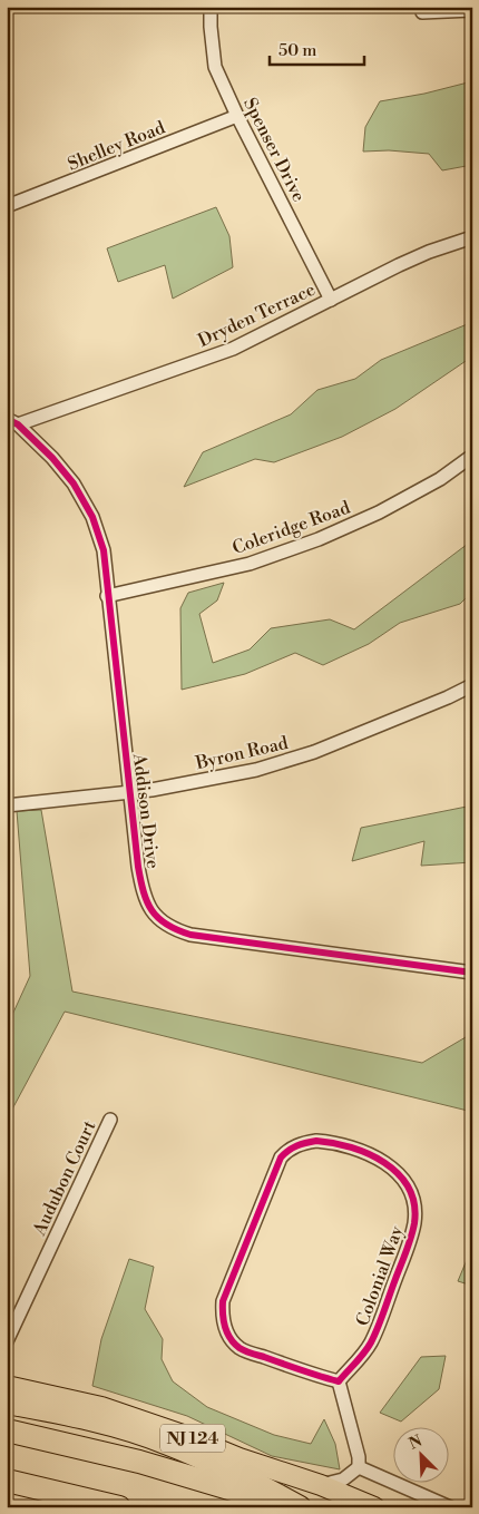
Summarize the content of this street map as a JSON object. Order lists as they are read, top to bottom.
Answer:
{
  "streets": {
    "main road": ["NJ 124"],
    "street": [
      "Shelley Road",
      "Spenser Drive",
      "Dryden Terrace",
      "Coleridge Road",
      "Byron Road",
      "Addison Drive",
      "Audubon Court",
      "Colonial Way"
    ]
  },
  "crossings": [
    ["Shelley Road", "Spenser Drive"],
    ["Spenser Drive", "Dryden Terrace"],
    ["Dryden Terrace", "Addison Drive"],
    ["Coleridge Road", "Addison Drive"],
    ["Byron Road", "Addison Drive"]
  ],
  "scale_bar": "50 m",
  "north": "top left"
}
